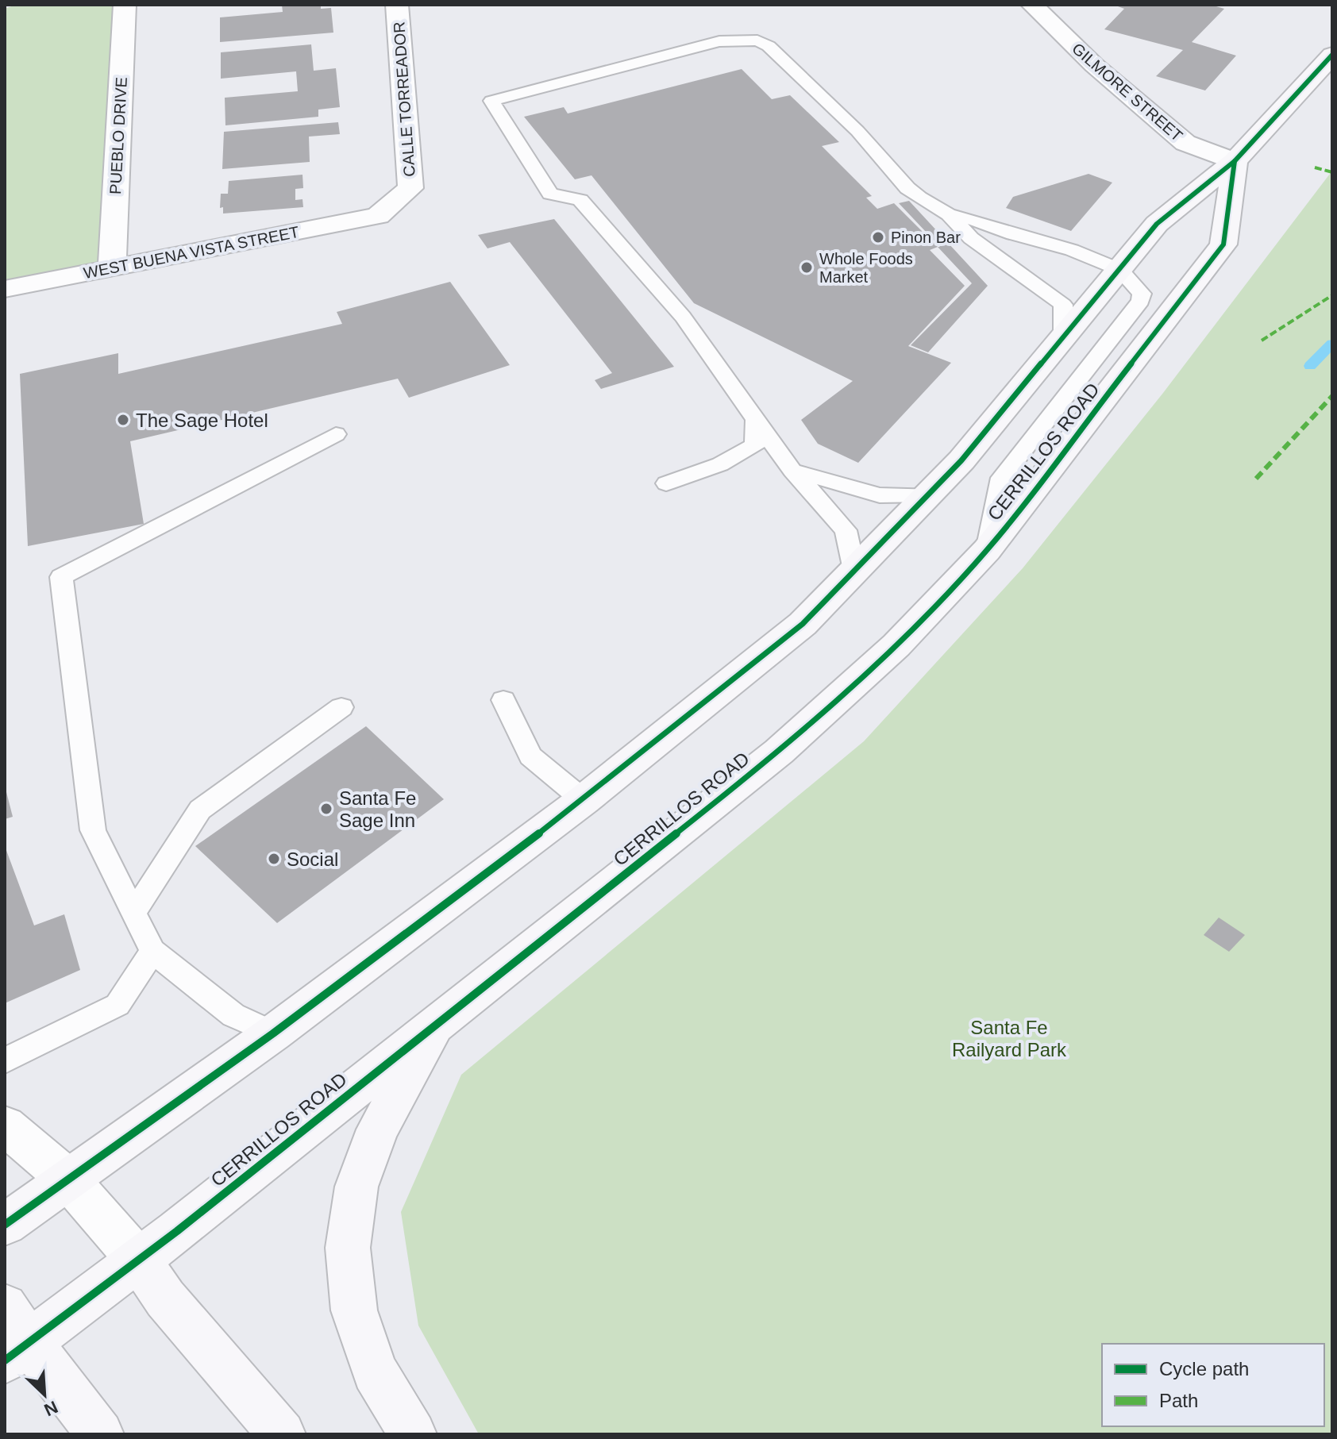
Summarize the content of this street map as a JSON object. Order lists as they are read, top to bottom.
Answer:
{
  "streets": {
    "main road": ["CERRILLOS ROAD"],
    "street": [
      "GILMORE STREET",
      "CALLE TORREADOR",
      "PUEBLO DRIVE",
      "WEST BUENA VISTA STREET"
    ]
  },
  "crossings": [
    ["GILMORE STREET", "CERRILLOS ROAD"],
    ["CALLE TORREADOR", "WEST BUENA VISTA STREET"],
    ["PUEBLO DRIVE", "WEST BUENA VISTA STREET"]
  ],
  "parks": ["Santa Fe Railyard Park"],
  "places": [
    "Pinon Bar",
    "Whole Foods Market",
    "The Sage Hotel",
    "Santa Fe Sage Inn",
    "Social"
  ],
  "legend": ["Cycle path", "Path"],
  "north": "bottom right"
}
